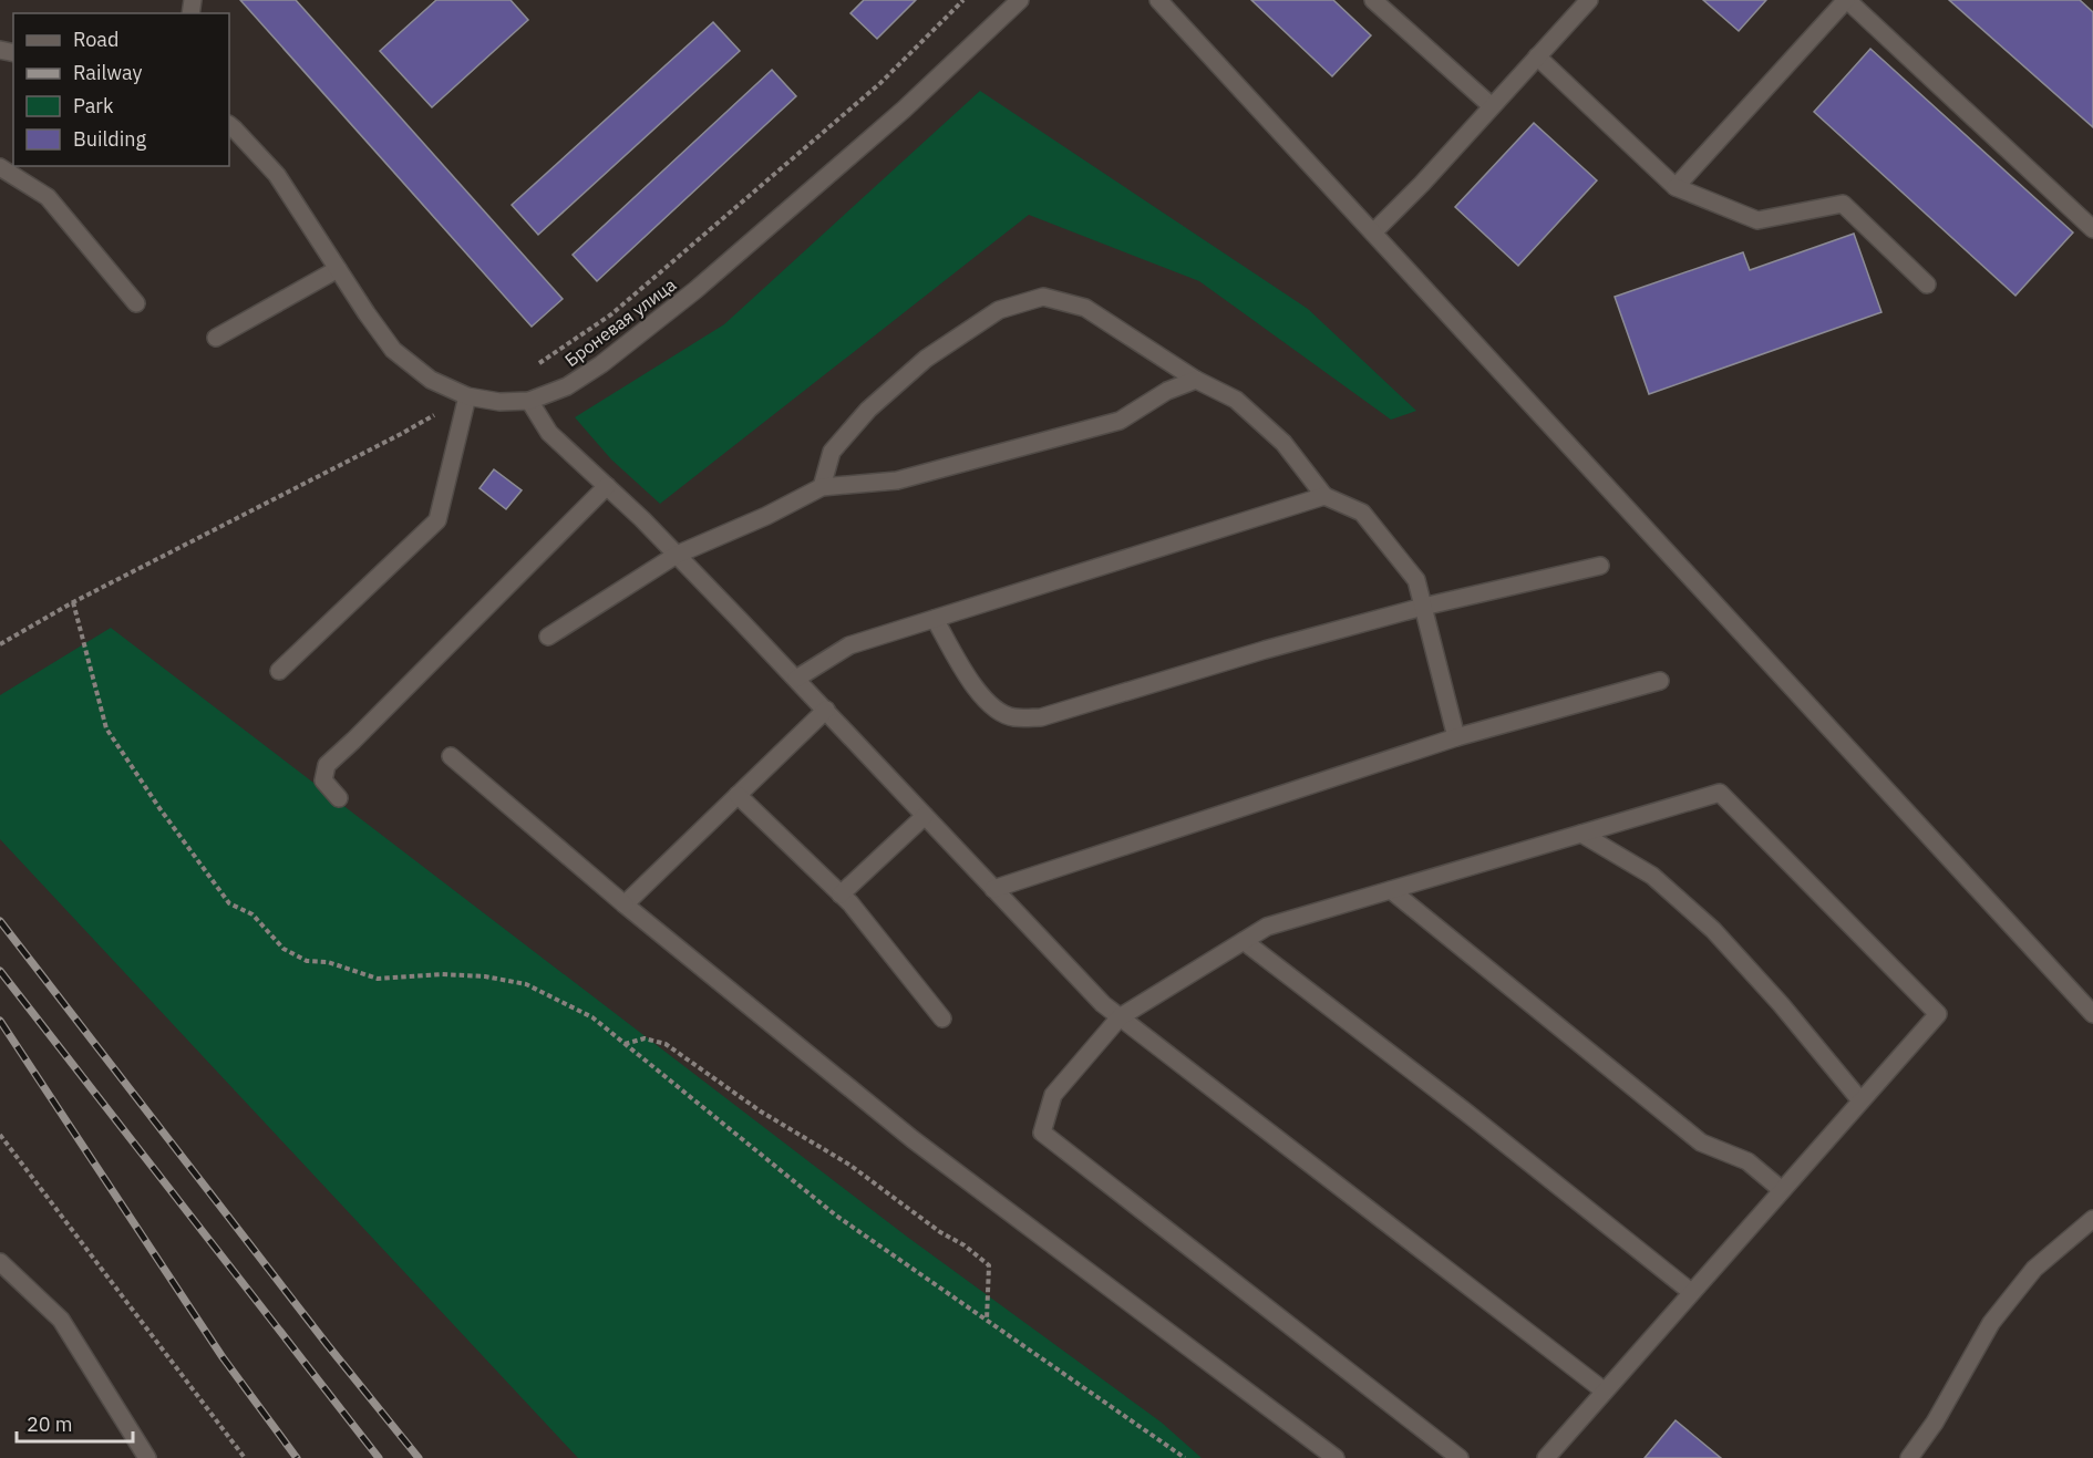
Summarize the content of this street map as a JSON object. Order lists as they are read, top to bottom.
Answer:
{
  "streets": {
    "street": ["Броневая улица"]
  },
  "legend": [
    "Road",
    "Railway",
    "Park",
    "Building"
  ],
  "scale_bar": "20 m"
}
